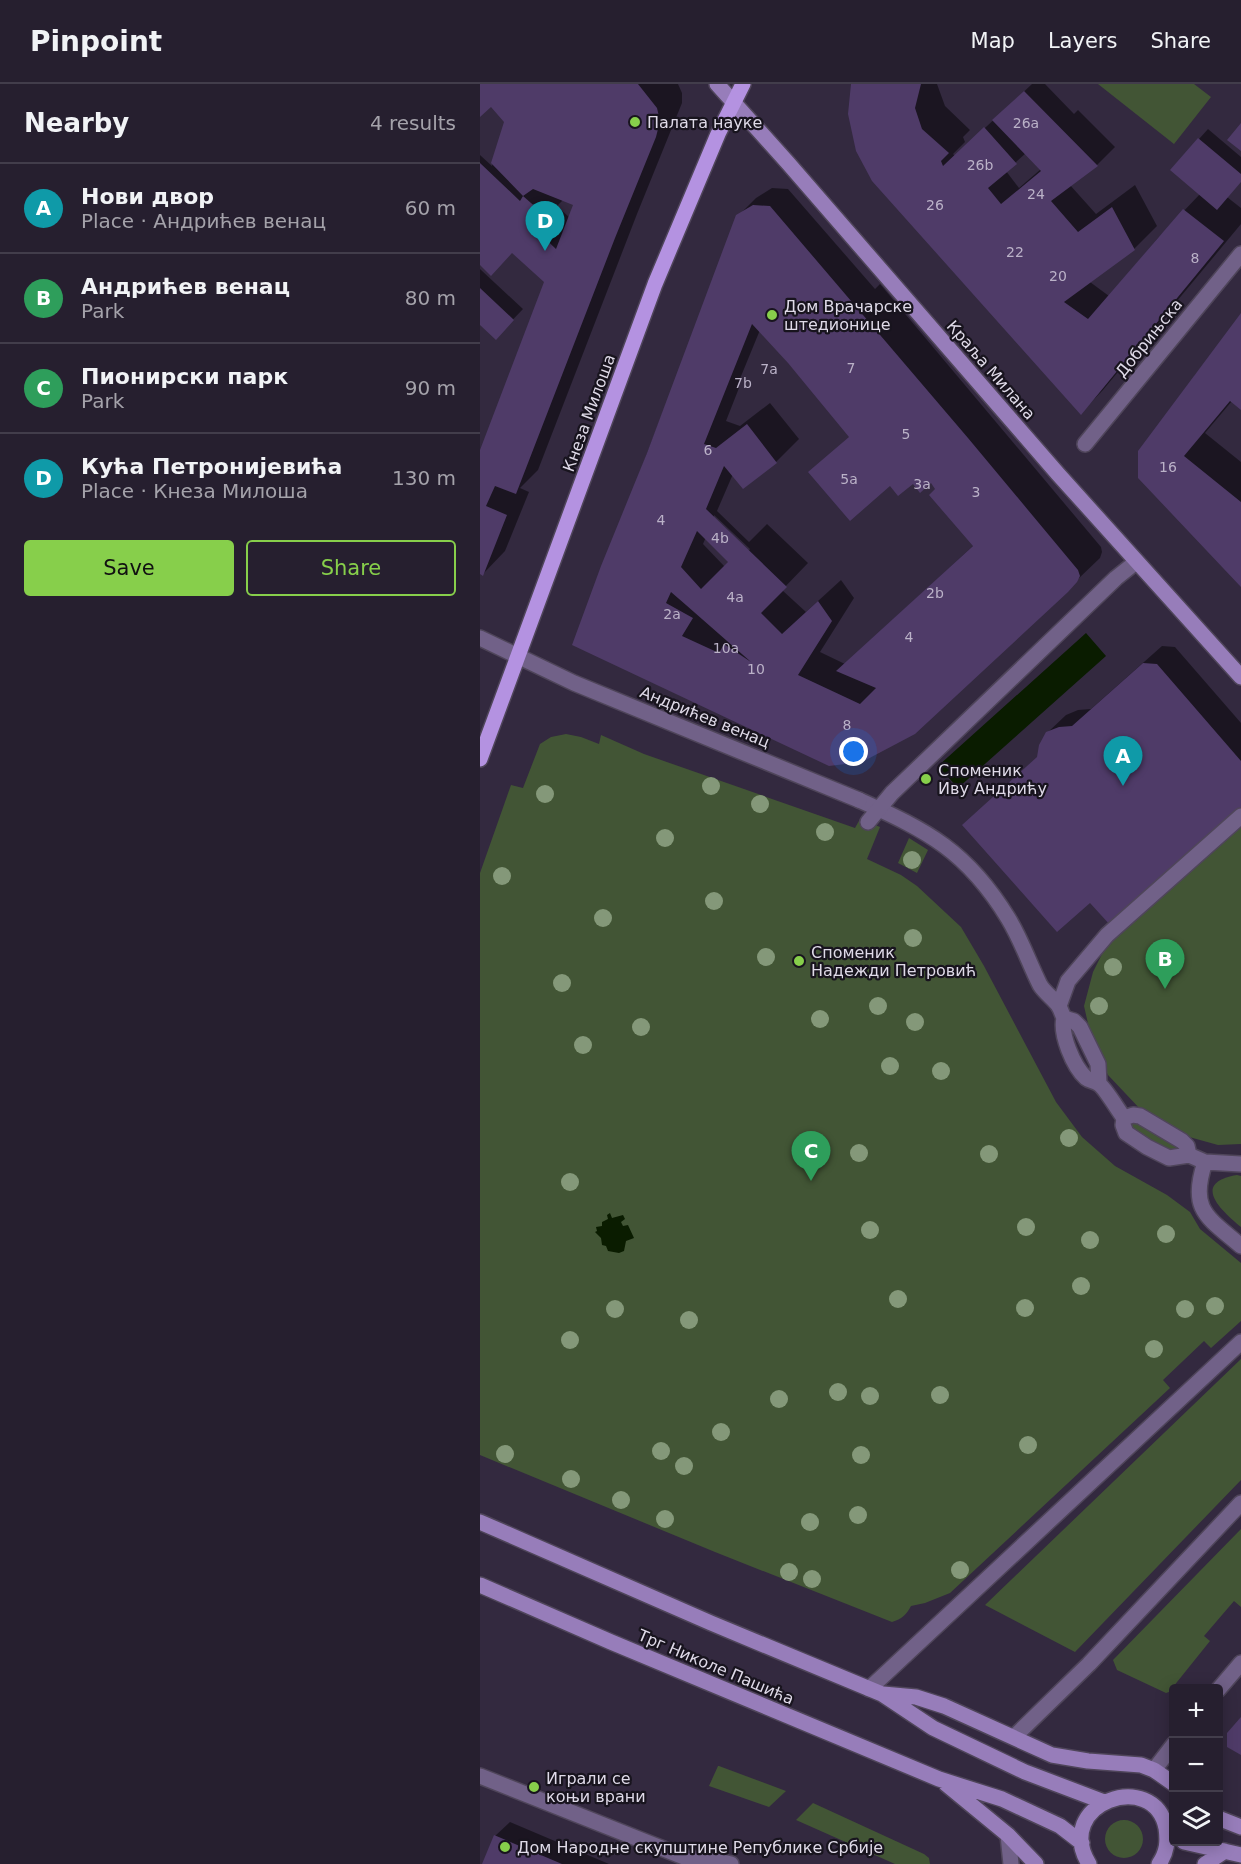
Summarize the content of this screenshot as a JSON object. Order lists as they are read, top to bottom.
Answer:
{
  "streets": {
    "main road": ["Краља Милана", "Кнеза Милоша", "Трг Николе Пашића"],
    "street": ["Добрињска", "Андрићев венац"]
  },
  "crossings": [
    ["Краља Милана", "Кнеза Милоша"],
    ["Кнеза Милоша", "Андрићев венац"]
  ],
  "places": [
    "Палата науке",
    "Дом Врачарске штедионице",
    "Споменик Иву Андрићу",
    "Споменик Надежди Петровић",
    "Играли се коњи врани",
    "Дом Народне скупштине Републике Србије"
  ],
  "house_numbers": [
    "26a",
    "26b",
    "24",
    "26",
    "22",
    "8",
    "20",
    "7",
    "7a",
    "7b",
    "5",
    "6",
    "16",
    "5a",
    "3a",
    "3",
    "4",
    "4b",
    "2b",
    "4a",
    "2a",
    "4",
    "10a",
    "10",
    "8"
  ],
  "page": {
    "header": "Pinpoint",
    "nav": ["Map", "Layers", "Share"],
    "heading": ["Nearby", "4 results"],
    "list": [
      {
        "mark": "A",
        "name": "Нови двор",
        "note": "Place · Андрићев венац",
        "value": "60 m"
      },
      {
        "mark": "B",
        "name": "Андрићев венац",
        "note": "Park",
        "value": "80 m"
      },
      {
        "mark": "C",
        "name": "Пионирски парк",
        "note": "Park",
        "value": "90 m"
      },
      {
        "mark": "D",
        "name": "Кућа Петронијевића",
        "note": "Place · Кнеза Милоша",
        "value": "130 m"
      }
    ],
    "pins": [
      "D",
      "A",
      "B",
      "C"
    ],
    "buttons": ["Save", "Share"],
    "map_buttons": ["+", "−"]
  }
}
